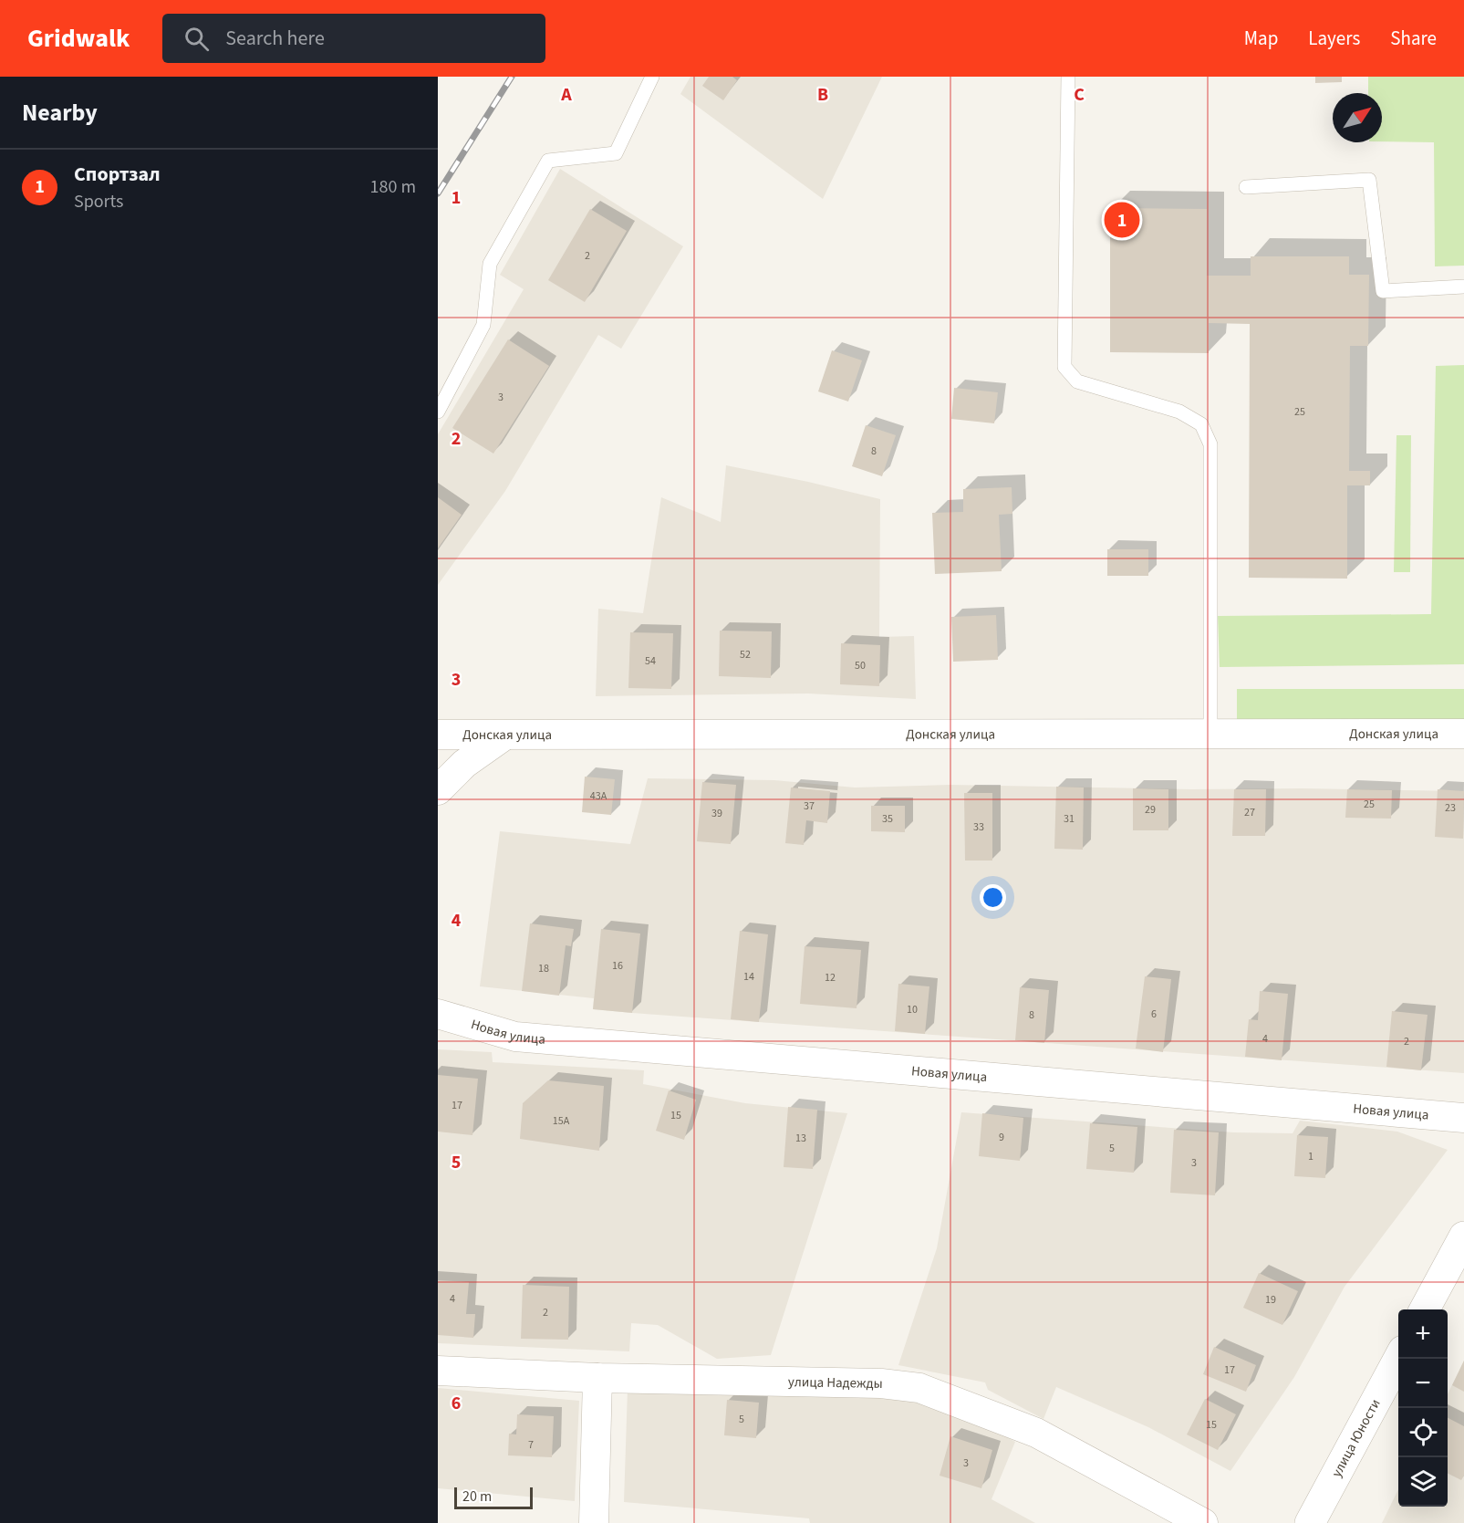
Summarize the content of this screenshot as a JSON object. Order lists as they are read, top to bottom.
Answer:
{
  "streets": {
    "street": [
      "Донская улица",
      "Новая улица",
      "улица Надежды",
      "улица Юности"
    ]
  },
  "house_numbers": [
    "2",
    "3",
    "25",
    "8",
    "52",
    "54",
    "50",
    "43А",
    "25",
    "37",
    "23",
    "29",
    "27",
    "39",
    "35",
    "31",
    "33",
    "16",
    "18",
    "14",
    "12",
    "10",
    "6",
    "8",
    "4",
    "2",
    "17",
    "15",
    "15А",
    "9",
    "13",
    "5",
    "1",
    "3",
    "4",
    "19",
    "2",
    "17",
    "5",
    "15",
    "7",
    "3"
  ],
  "scale_bar": "20 m",
  "north": "top right",
  "page": {
    "header": "Gridwalk",
    "search": "Search here",
    "nav": ["Map", "Layers", "Share"],
    "heading": "Nearby",
    "list": [
      {
        "mark": "1",
        "name": "Спортзал",
        "note": "Sports",
        "value": "180 m"
      }
    ],
    "pins": "1",
    "map_buttons": ["+", "−"],
    "scale": "20 m"
  },
  "grid": {
    "columns": ["A", "B", "C"],
    "rows": [
      "1",
      "2",
      "3",
      "4",
      "5",
      "6"
    ]
  }
}
